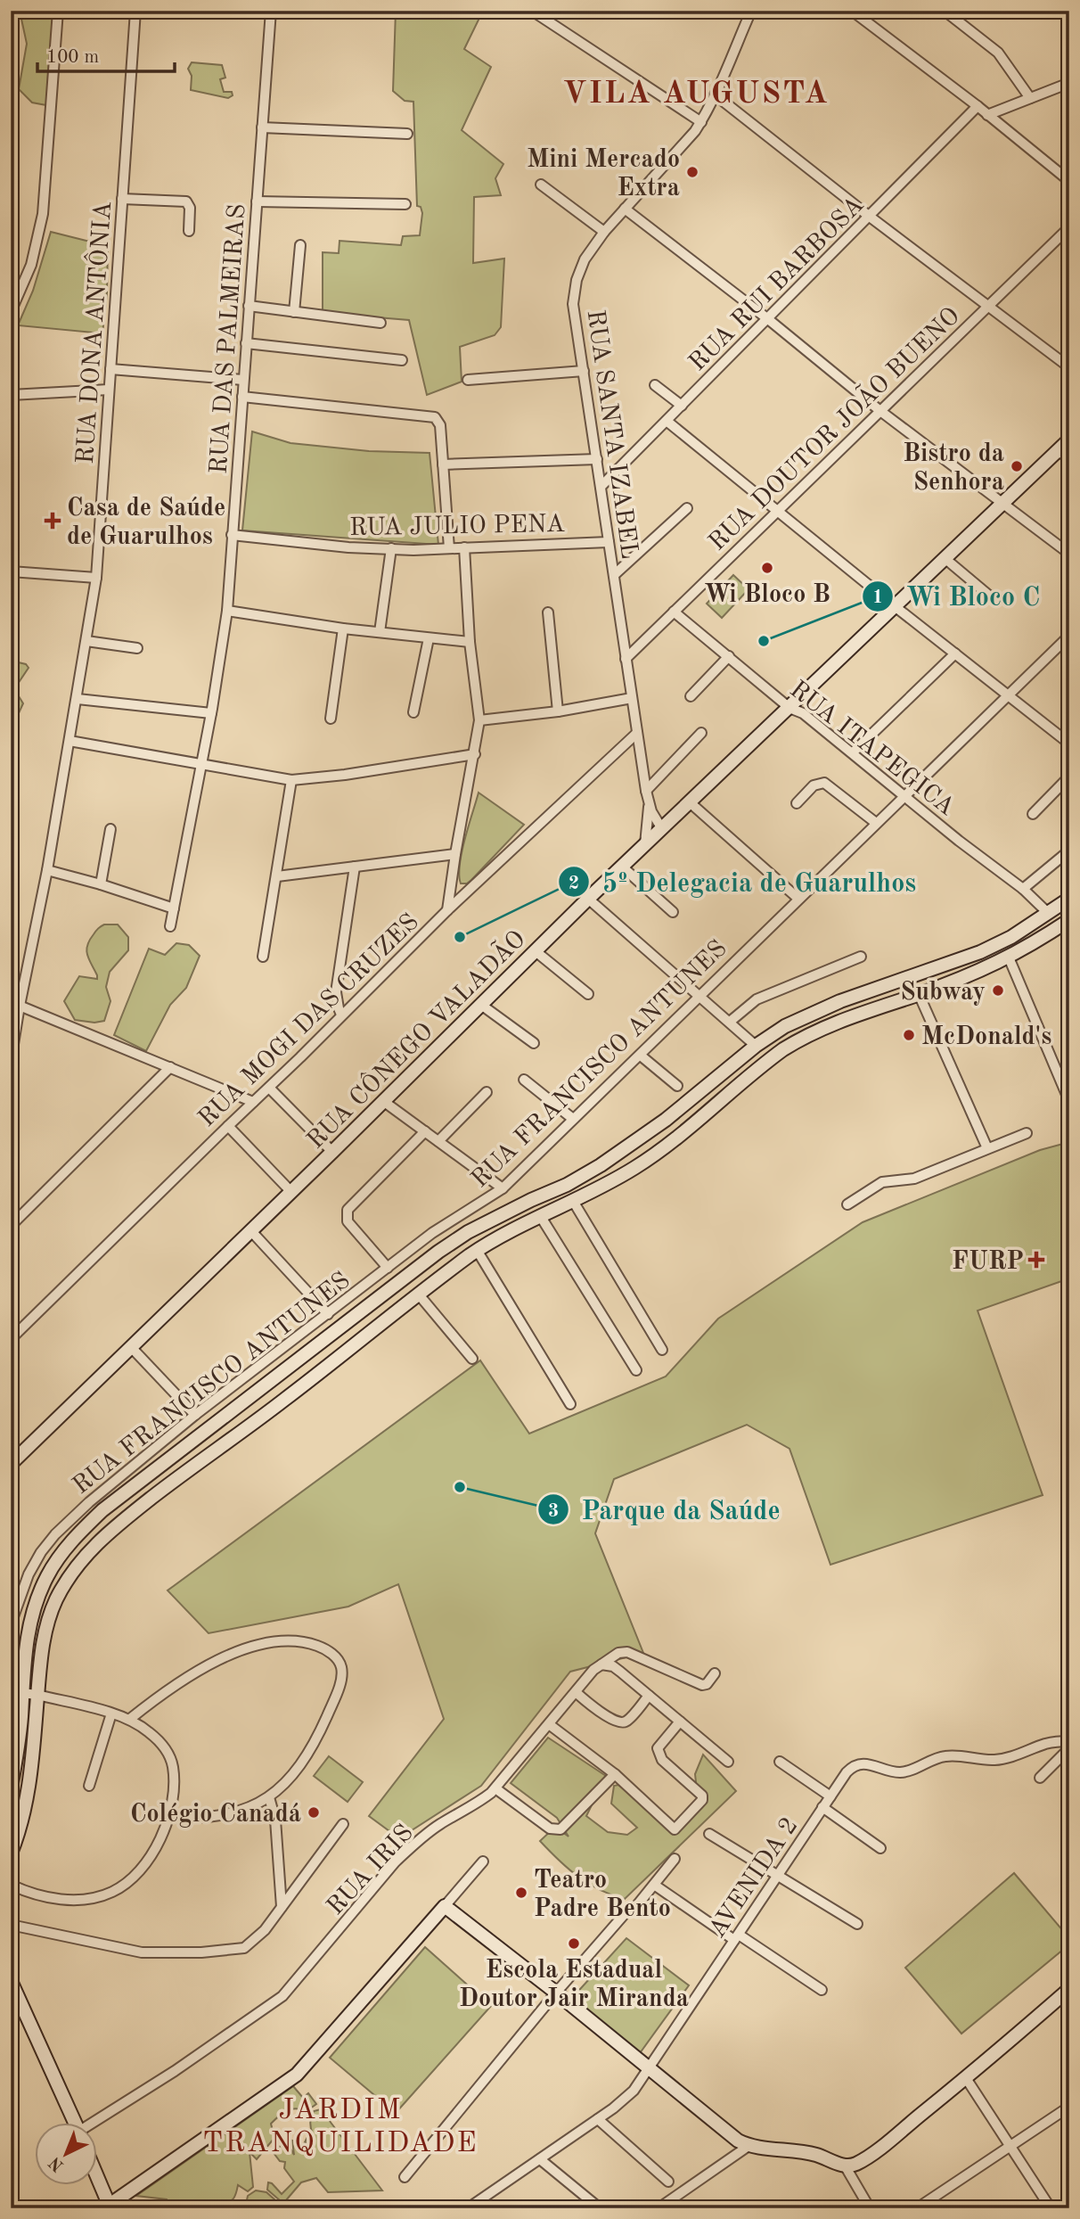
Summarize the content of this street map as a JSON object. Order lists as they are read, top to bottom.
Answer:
{
  "streets": {
    "main road": ["RUA CÔNEGO VALADÃO"],
    "street": [
      "RUA RUI BARBOSA",
      "RUA DONA ANTÔNIA",
      "RUA DAS PALMEIRAS",
      "RUA DOUTOR JOÃO BUENO",
      "RUA SANTA IZABEL",
      "RUA JULIO PENA",
      "RUA ITAPEGICA",
      "RUA MOGI DAS CRUZES",
      "RUA FRANCISCO ANTUNES",
      "RUA IRIS",
      "AVENIDA 2"
    ]
  },
  "crossings": [
    ["RUA RUI BARBOSA", "RUA SANTA IZABEL"],
    ["RUA DAS PALMEIRAS", "RUA JULIO PENA"],
    ["RUA DOUTOR JOÃO BUENO", "RUA SANTA IZABEL"],
    ["RUA DOUTOR JOÃO BUENO", "RUA ITAPEGICA"],
    ["RUA SANTA IZABEL", "RUA JULIO PENA"],
    ["RUA SANTA IZABEL", "RUA MOGI DAS CRUZES"],
    ["RUA SANTA IZABEL", "RUA CÔNEGO VALADÃO"],
    ["RUA ITAPEGICA", "RUA CÔNEGO VALADÃO"],
    ["RUA ITAPEGICA", "RUA FRANCISCO ANTUNES"]
  ],
  "districts": ["VILA AUGUSTA", "JARDIM TRANQUILIDADE"],
  "places": {
    "other": [
      "Mini Mercado Extra",
      "Bistro da Senhora",
      "Wi Bloco B",
      "Wi Bloco C",
      "5º Delegacia de Guarulhos",
      "Subway",
      "McDonald's",
      "Parque da Saúde",
      "Colégio Canadá",
      "Teatro Padre Bento",
      "Escola Estadual Doutor Jair Miranda"
    ],
    "health": ["Casa de Saúde de Guarulhos", "FURP"]
  },
  "scale_bar": "100 m",
  "north": "bottom left"
}
